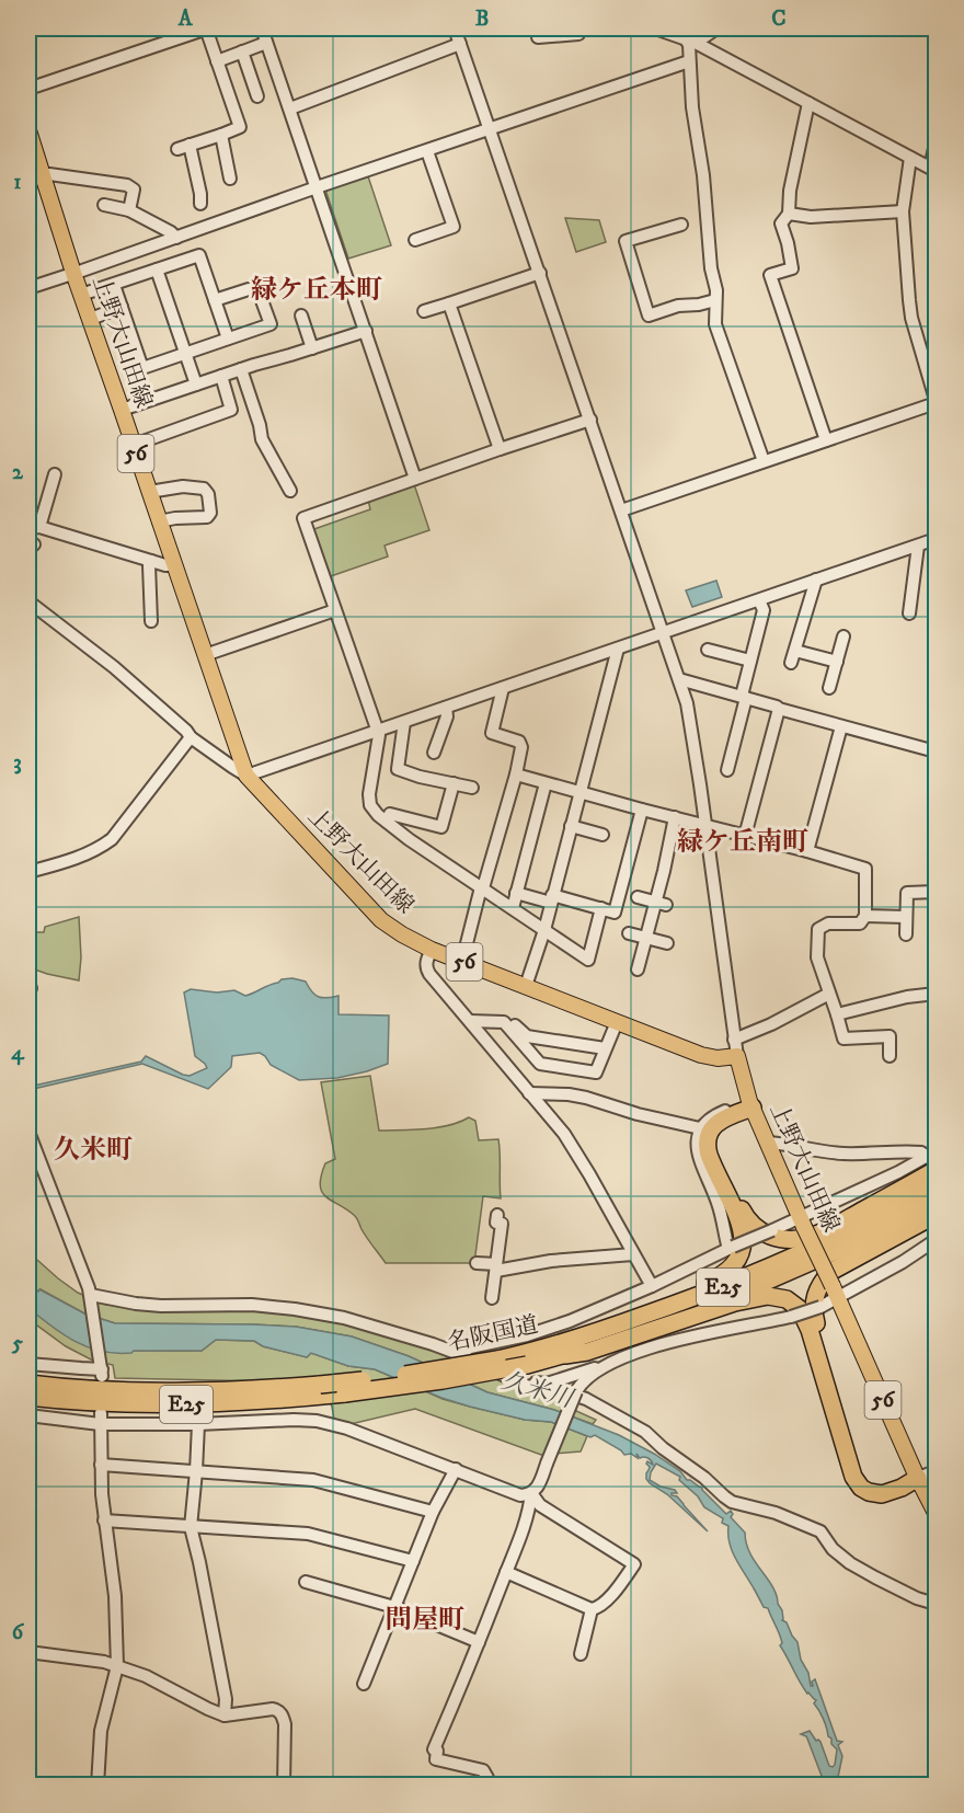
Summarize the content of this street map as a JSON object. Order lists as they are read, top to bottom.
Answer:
{
  "streets": {
    "highway": ["E25", "名阪国道"],
    "main road": ["上野大山田線", "56"]
  },
  "districts": [
    "緑ケ丘本町",
    "緑ケ丘南町",
    "久米町",
    "問屋町"
  ],
  "water": ["久米川"],
  "grid": {
    "columns": ["A", "B", "C"],
    "rows": [
      "1",
      "2",
      "3",
      "4",
      "5",
      "6"
    ]
  }
}
